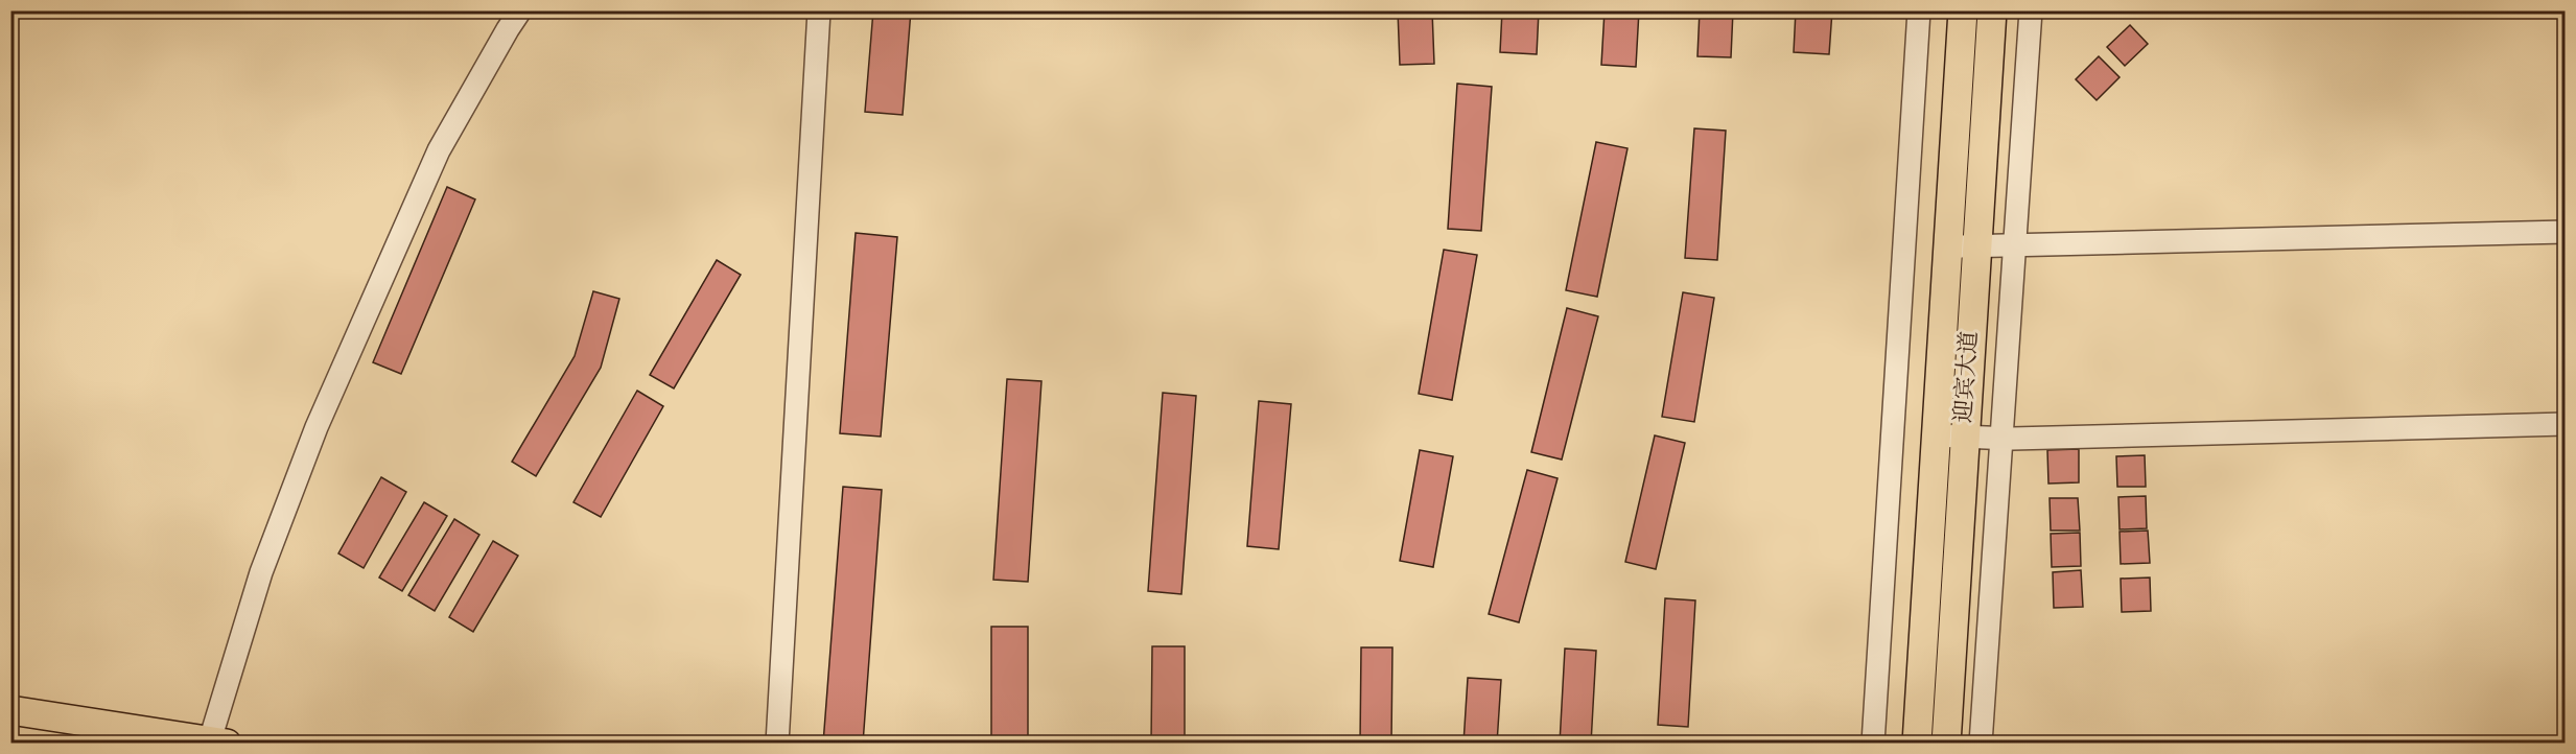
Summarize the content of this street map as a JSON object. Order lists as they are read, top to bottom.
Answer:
{
  "streets": {
    "main road": ["迎宾大道"]
  }
}
